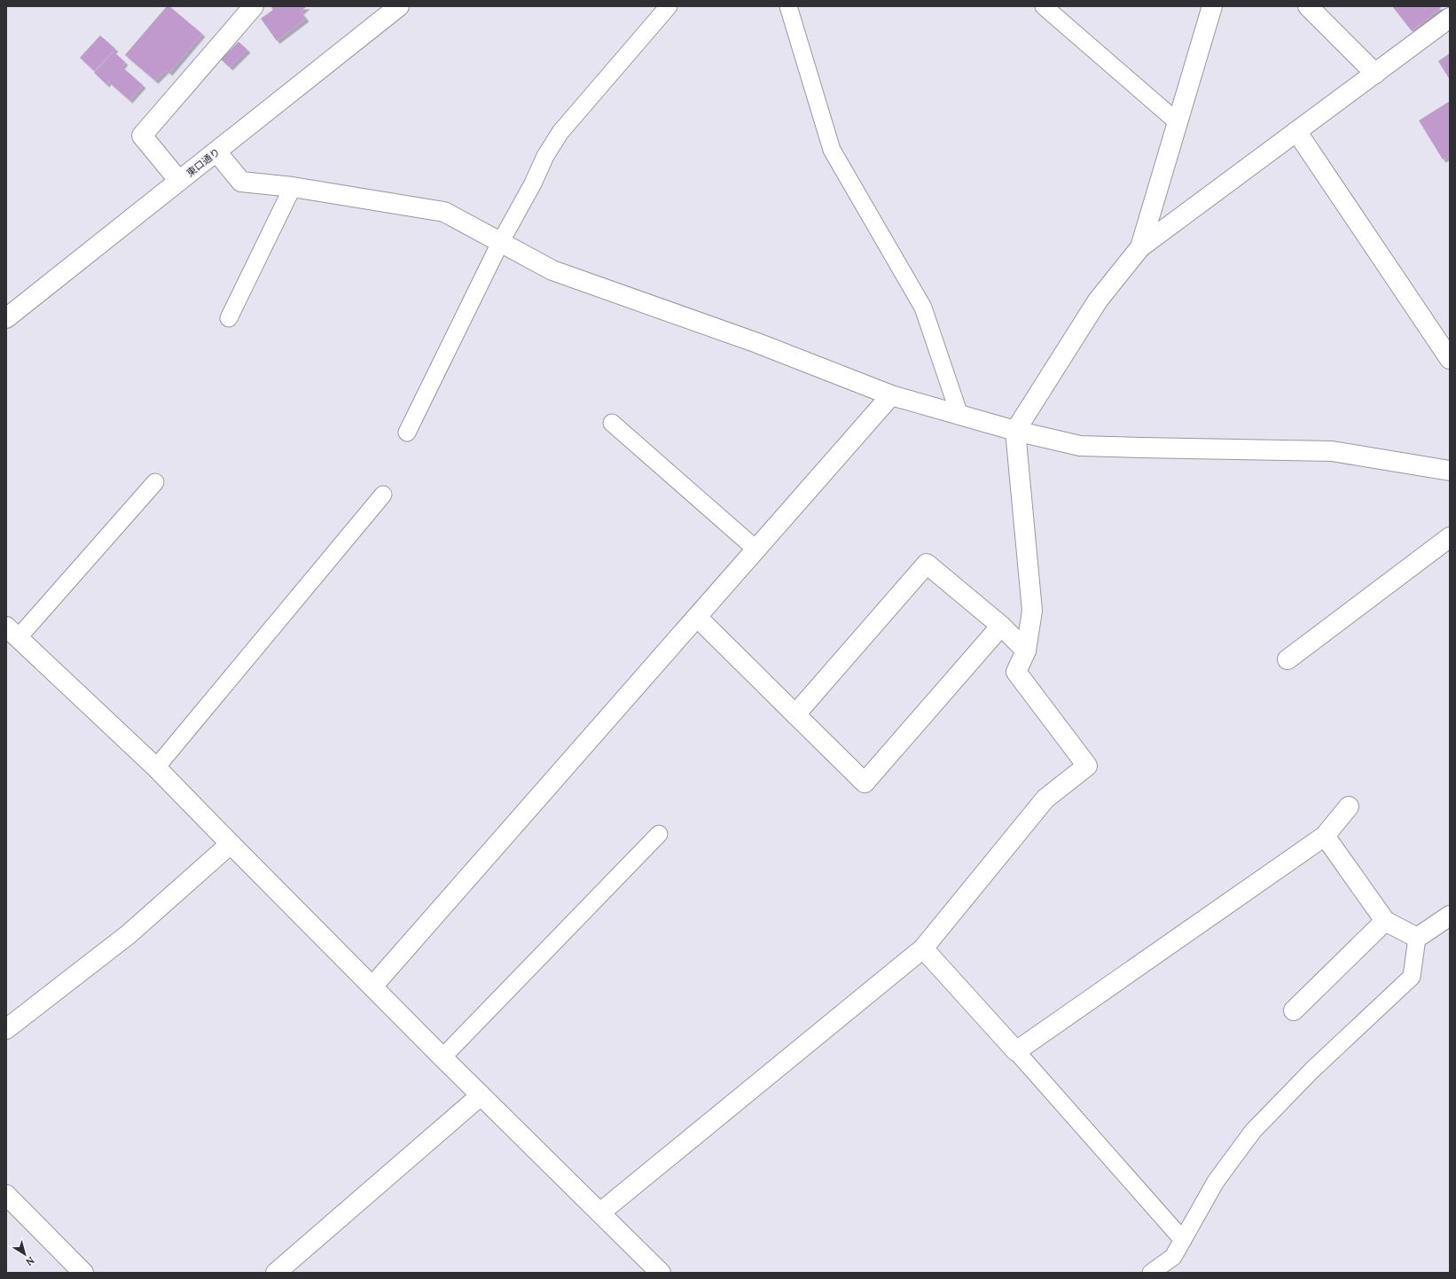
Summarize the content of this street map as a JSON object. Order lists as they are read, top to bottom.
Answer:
{
  "streets": {
    "street": ["東口通り"]
  },
  "north": "bottom right"
}
